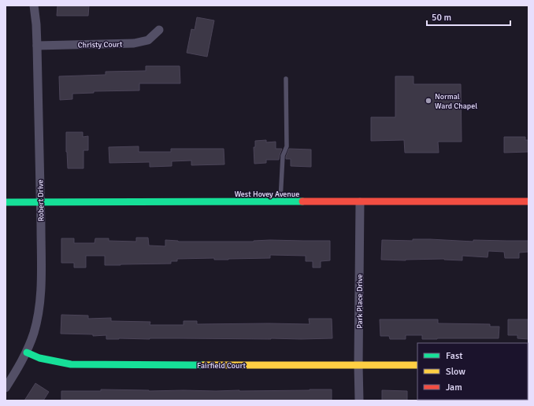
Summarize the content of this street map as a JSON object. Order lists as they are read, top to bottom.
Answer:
{
  "streets": {
    "street": [
      "Christy Court",
      "West Hovey Avenue",
      "Robert Drive",
      "Park Place Drive",
      "Fairfield Court"
    ]
  },
  "crossings": [
    ["Christy Court", "Robert Drive"],
    ["West Hovey Avenue", "Robert Drive"],
    ["West Hovey Avenue", "Park Place Drive"],
    ["Robert Drive", "Fairfield Court"],
    ["Park Place Drive", "Fairfield Court"]
  ],
  "places": ["Normal Ward Chapel"],
  "legend": ["Fast", "Slow", "Jam"],
  "scale_bar": "50 m"
}
